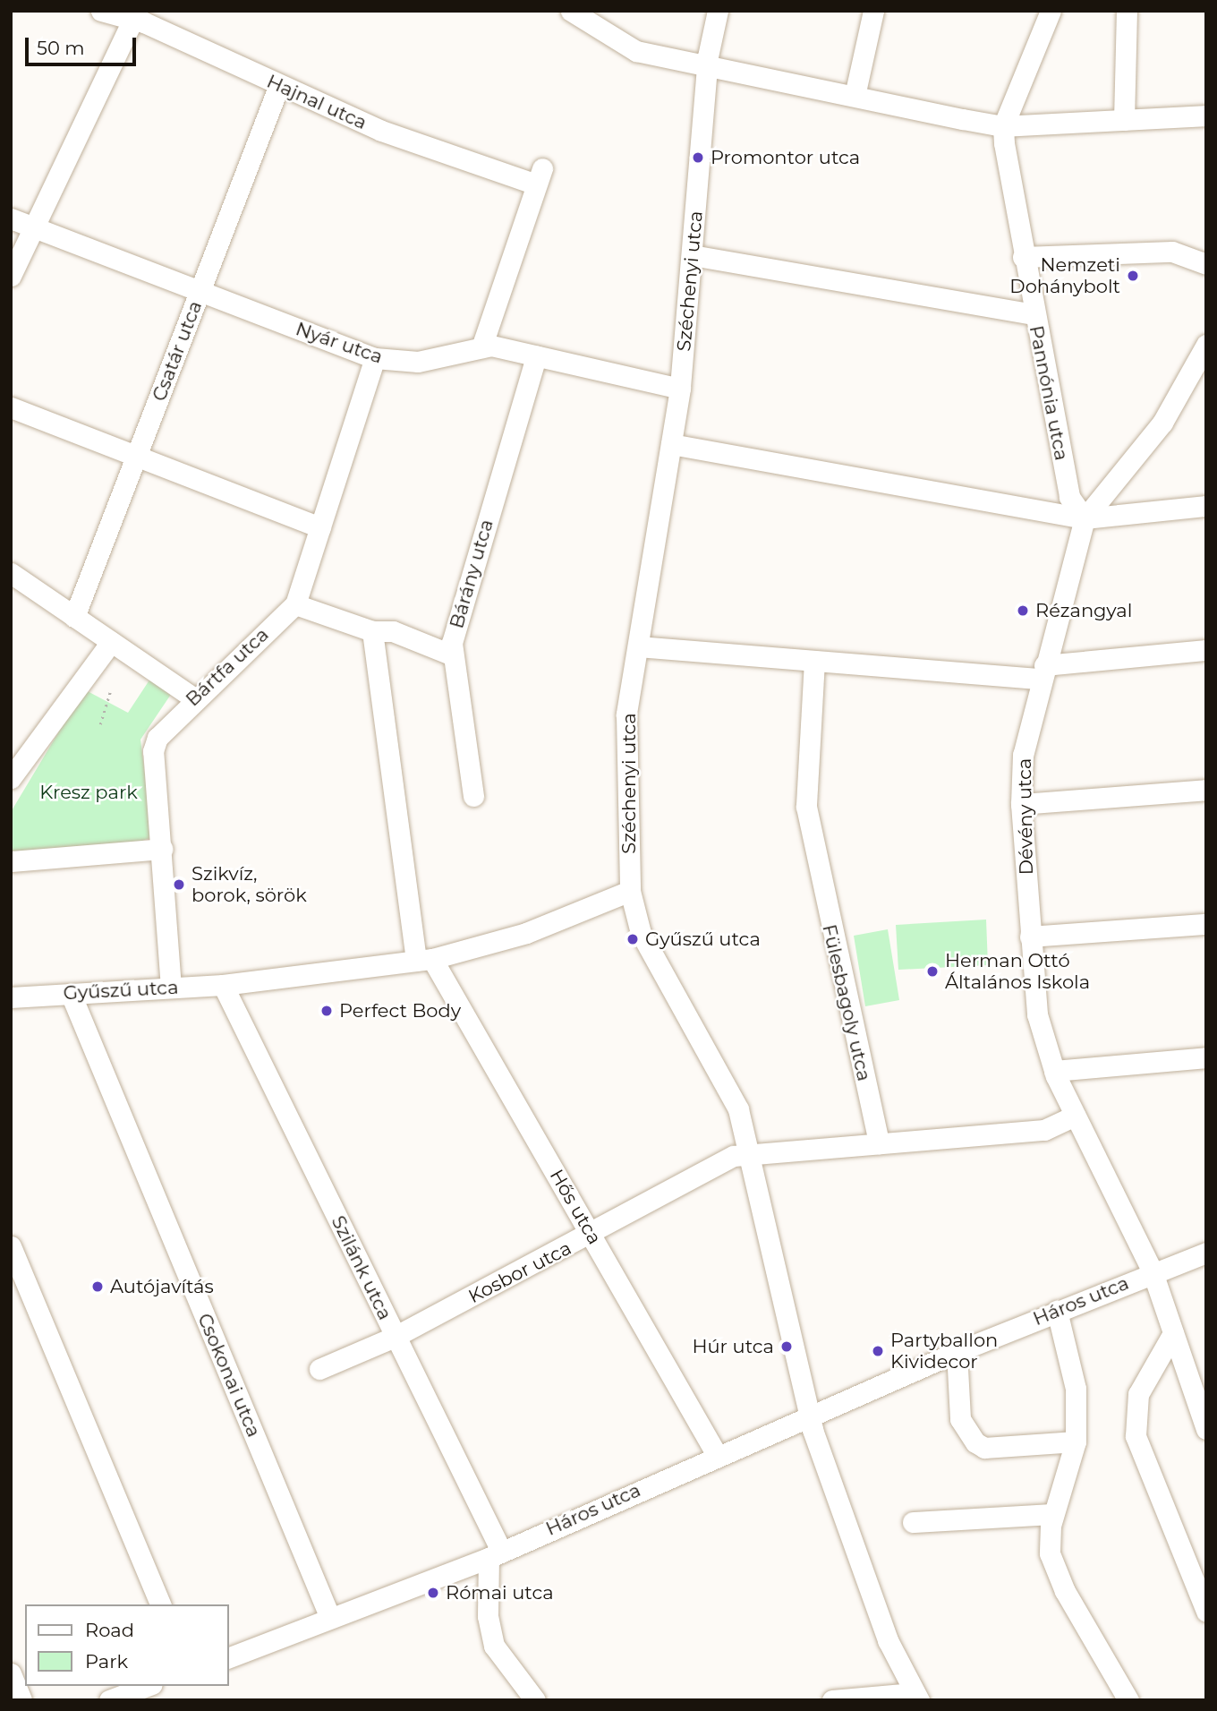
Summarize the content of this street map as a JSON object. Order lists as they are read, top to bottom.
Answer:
{
  "streets": {
    "street": [
      "Hajnal utca",
      "Széchenyi utca",
      "Nyár utca",
      "Csatár utca",
      "Pannónia utca",
      "Bárány utca",
      "Bártfa utca",
      "Dévény utca",
      "Gyűszű utca",
      "Fülesbagoly utca",
      "Hős utca",
      "Szilánk utca",
      "Kosbor utca",
      "Háros utca",
      "Csokonai utca"
    ]
  },
  "crossings": [
    ["Hajnal utca", "Nyár utca"],
    ["Hajnal utca", "Csatár utca"],
    ["Széchenyi utca", "Nyár utca"],
    ["Széchenyi utca", "Gyűszű utca"],
    ["Széchenyi utca", "Kosbor utca"],
    ["Széchenyi utca", "Háros utca"],
    ["Nyár utca", "Csatár utca"],
    ["Nyár utca", "Bárány utca"],
    ["Nyár utca", "Bártfa utca"],
    ["Pannónia utca", "Dévény utca"],
    ["Bártfa utca", "Gyűszű utca"],
    ["Dévény utca", "Háros utca"],
    ["Gyűszű utca", "Hős utca"],
    ["Gyűszű utca", "Szilánk utca"],
    ["Gyűszű utca", "Csokonai utca"],
    ["Fülesbagoly utca", "Kosbor utca"],
    ["Hős utca", "Kosbor utca"],
    ["Hős utca", "Háros utca"],
    ["Szilánk utca", "Kosbor utca"],
    ["Szilánk utca", "Háros utca"],
    ["Háros utca", "Csokonai utca"]
  ],
  "parks": ["Kresz park"],
  "places": [
    "Promontor utca",
    "Nemzeti Dohánybolt",
    "Rézangyal",
    "Szikvíz, borok, sörök",
    "Gyűszű utca",
    "Herman Ottó Általános Iskola",
    "Perfect Body",
    "Autójavítás",
    "Húr utca",
    "Partyballon Kividecor",
    "Római utca"
  ],
  "legend": ["Road", "Park"],
  "scale_bar": "50 m"
}
